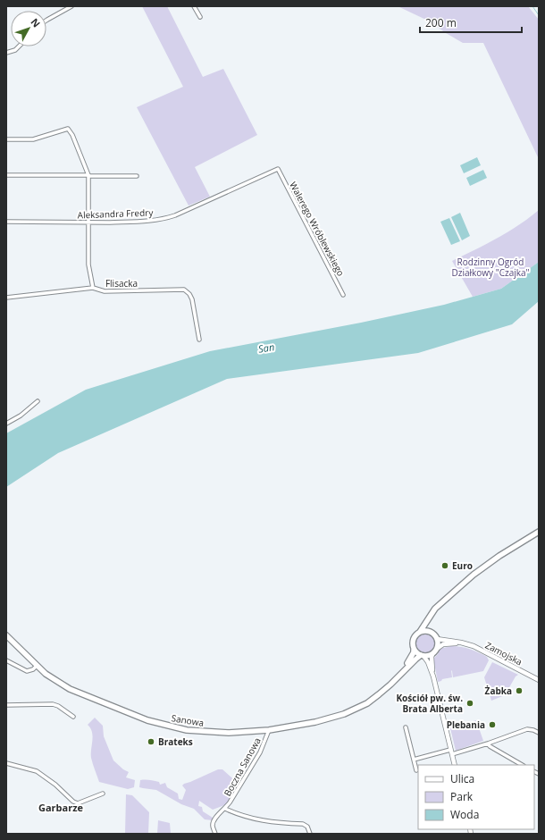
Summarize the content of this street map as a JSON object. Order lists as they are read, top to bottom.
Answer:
{
  "streets": {
    "main road": ["Sanowa"],
    "street": [
      "Aleksandra Fredry",
      "Walerego Wróblewskiego",
      "Flisacka",
      "Zamojska",
      "Boczna Sanowa"
    ]
  },
  "crossings": [
    ["Aleksandra Fredry", "Walerego Wróblewskiego"],
    ["Sanowa", "Boczna Sanowa"]
  ],
  "districts": ["Garbarze"],
  "water": ["San"],
  "parks": ["Rodzinny Ogród Działkowy \"Czajka\""],
  "places": [
    "Euro",
    "Żabka",
    "Kościół pw. św. Brata Alberta",
    "Plebania",
    "Brateks"
  ],
  "legend": ["Ulica", "Park", "Woda"],
  "scale_bar": "200 m",
  "north": "top right"
}
